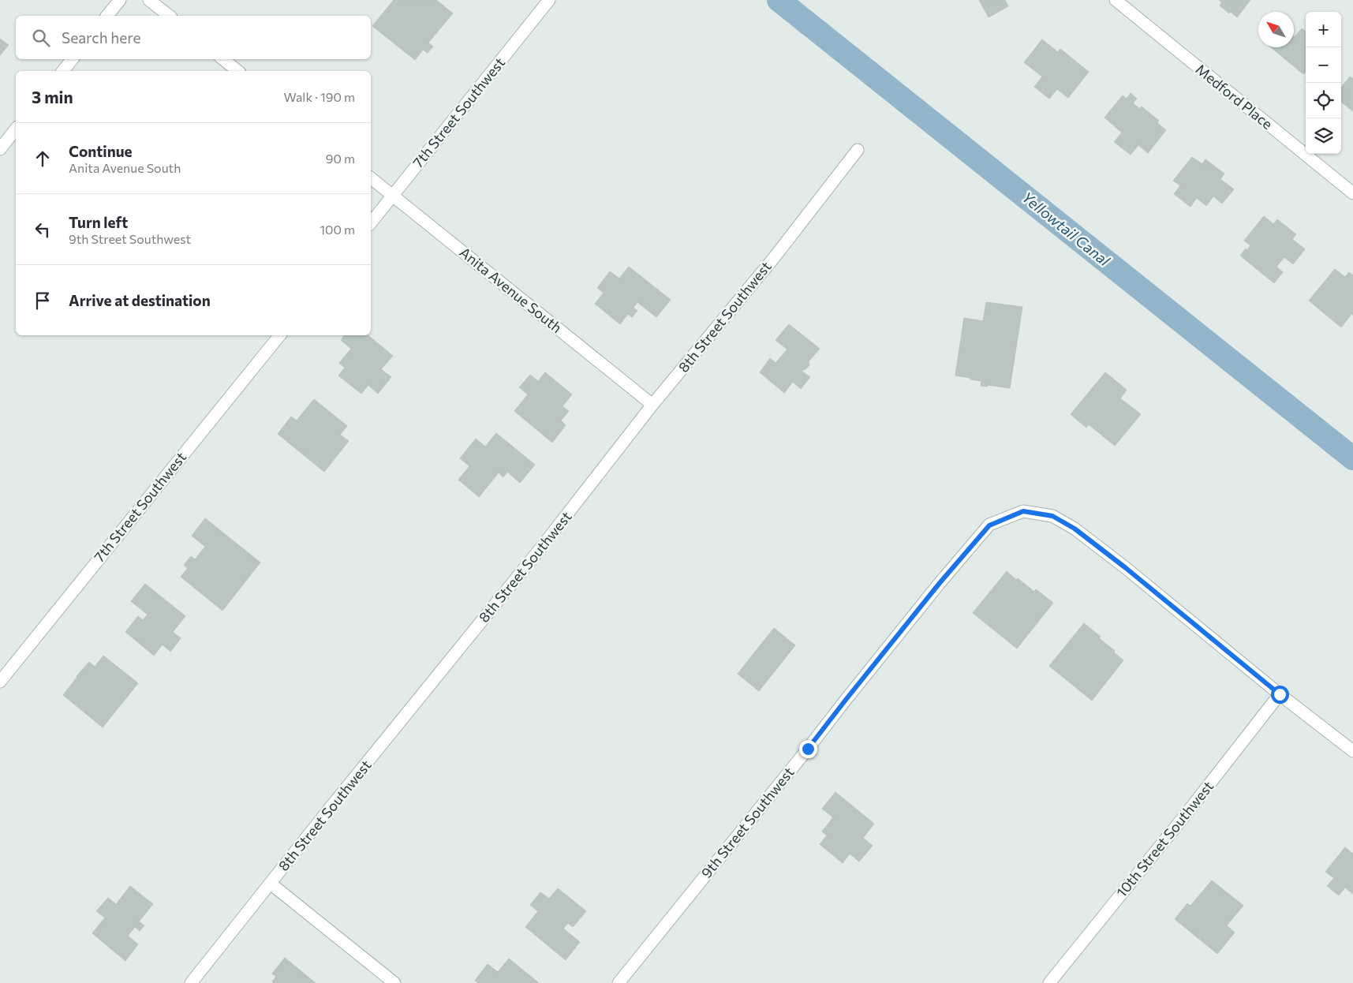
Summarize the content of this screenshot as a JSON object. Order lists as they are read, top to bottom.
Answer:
{
  "streets": {
    "street": [
      "Medford Place",
      "7th Street Southwest",
      "Anita Avenue South",
      "8th Street Southwest",
      "9th Street Southwest",
      "10th Street Southwest"
    ]
  },
  "crossings": [
    ["7th Street Southwest", "Anita Avenue South"],
    ["Anita Avenue South", "8th Street Southwest"],
    ["9th Street Southwest", "10th Street Southwest"]
  ],
  "water": ["Yellowtail Canal"],
  "north": "top left",
  "page": {
    "map_buttons": ["+", "−"],
    "search": "Search here",
    "heading": ["3 min", "Walk · 190 m"],
    "list": [
      ["Continue", "Anita Avenue South", "90 m"],
      ["Turn left", "9th Street Southwest", "100 m"],
      "Arrive at destination"
    ]
  }
}
